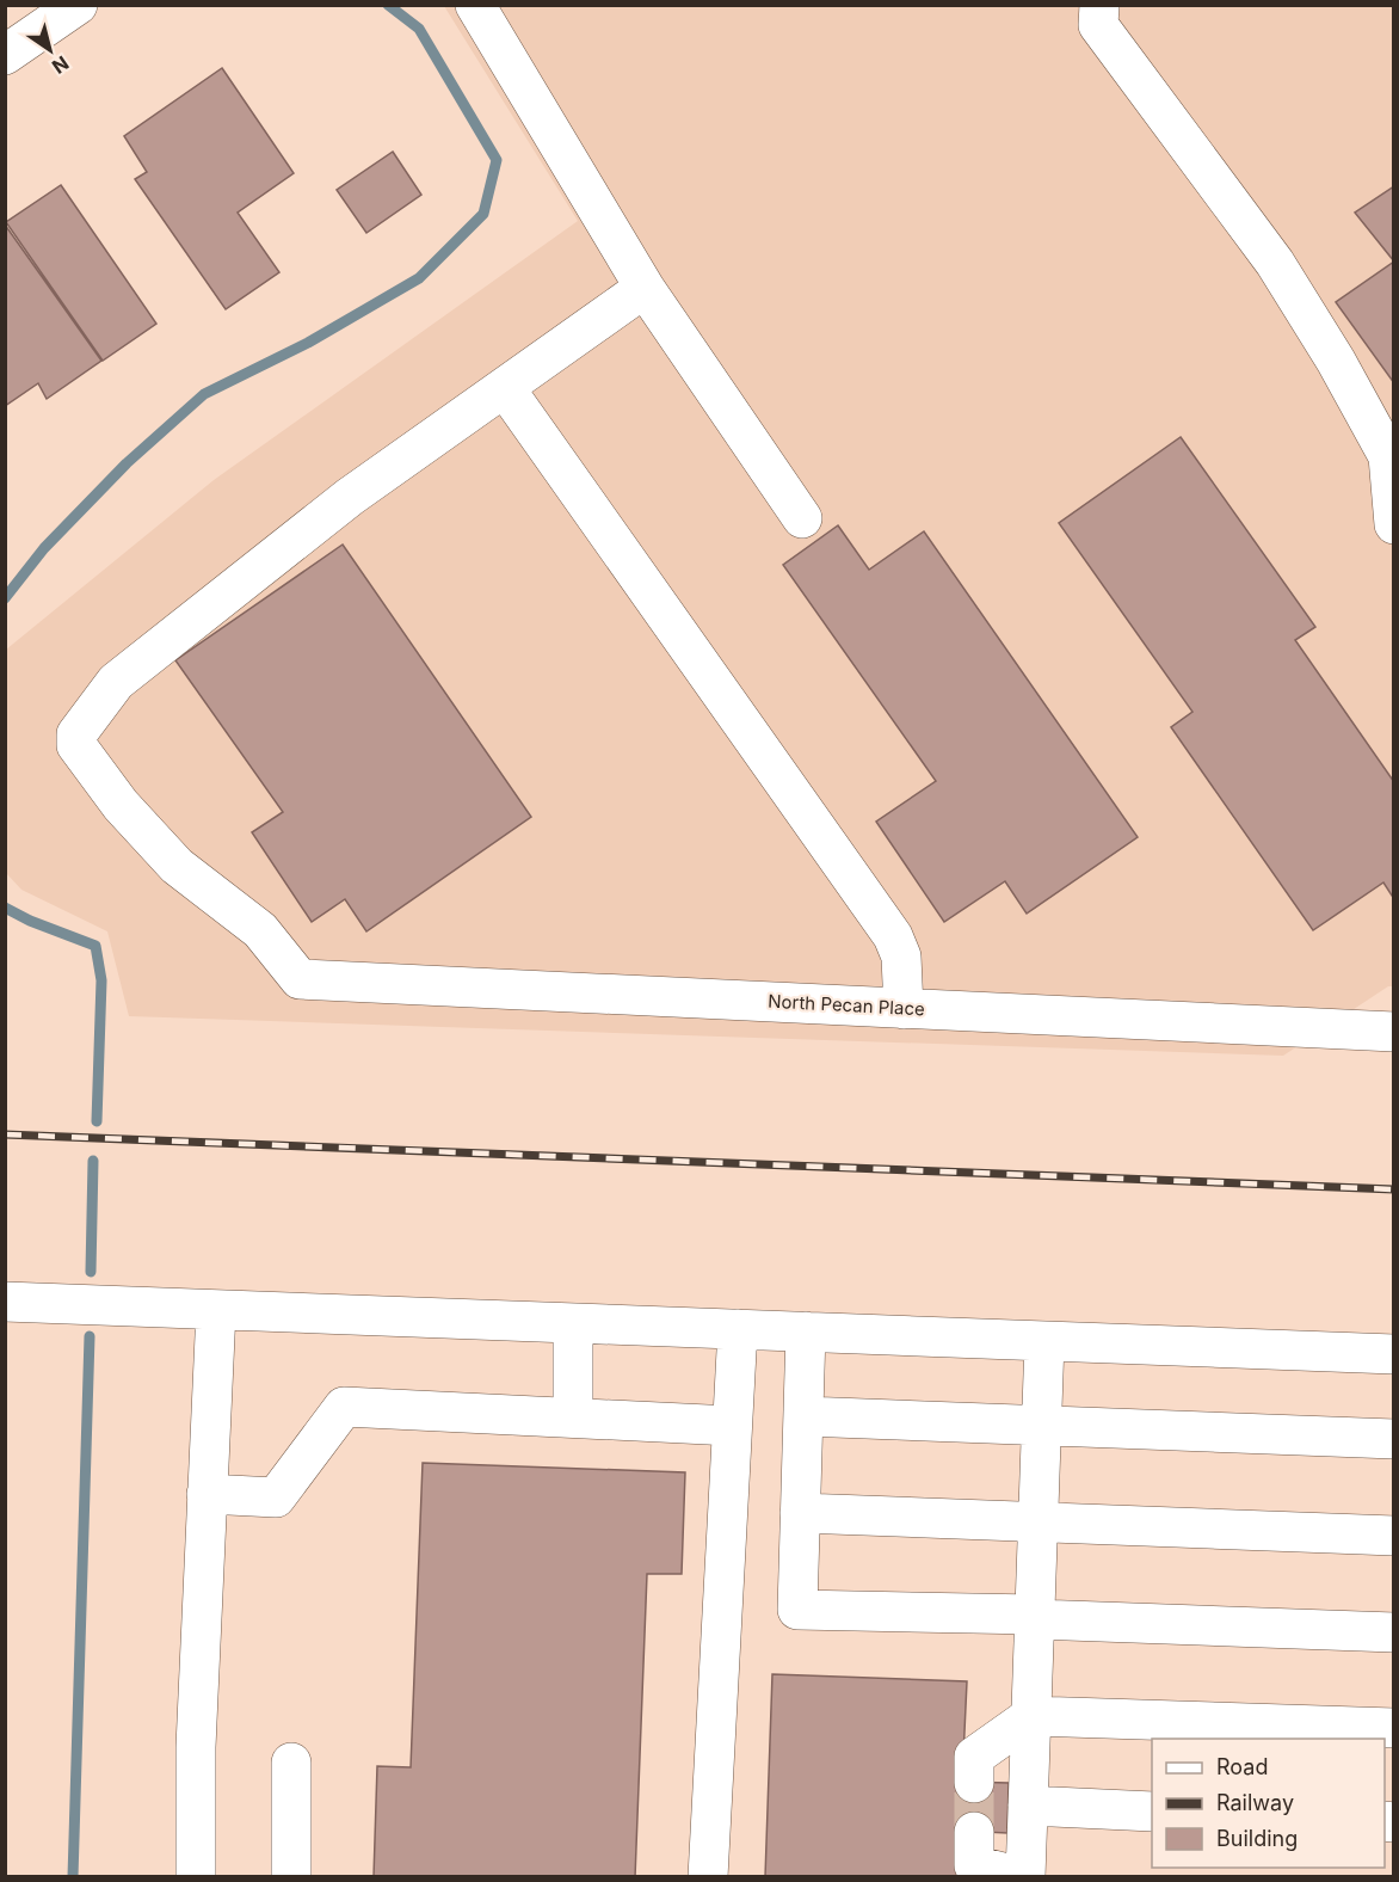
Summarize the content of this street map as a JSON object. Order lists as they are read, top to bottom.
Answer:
{
  "streets": {
    "street": ["North Pecan Place"]
  },
  "legend": ["Road", "Railway", "Building"],
  "north": "bottom right"
}
